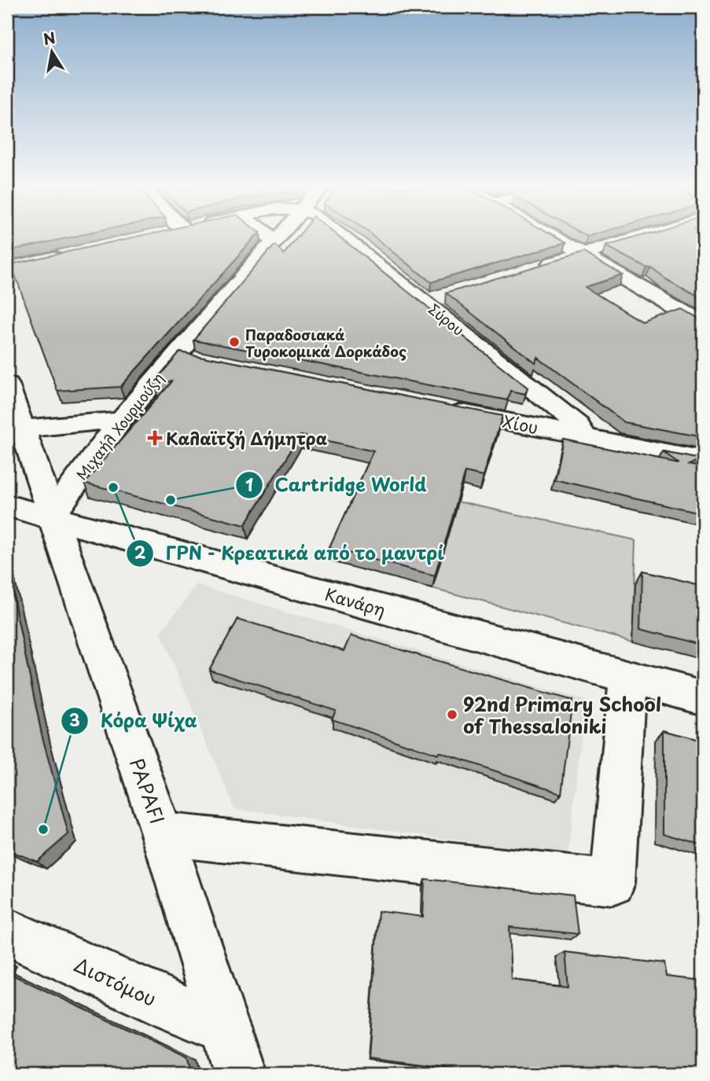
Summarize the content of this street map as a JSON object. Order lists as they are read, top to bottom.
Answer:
{
  "streets": {
    "street": [
      "Σύρου",
      "Χίου",
      "Μιχαήλ Χουρμούζη",
      "Κανάρη",
      "PAPAFI",
      "Διστόμου"
    ]
  },
  "crossings": [
    ["Σύρου", "Χίου"],
    ["Μιχαήλ Χουρμούζη", "Κανάρη"],
    ["Μιχαήλ Χουρμούζη", "PAPAFI"],
    ["Κανάρη", "PAPAFI"],
    ["PAPAFI", "Διστόμου"]
  ],
  "places": {
    "other": [
      "Παραδοσιακά Τυροκομικά Δορκάδος",
      "ΓΡΝ - Κρεατικά από το μαντρί",
      "Cartridge World",
      "92nd Primary School of Thessaloniki",
      "Κόρα Ψίχα"
    ],
    "health": ["Καλαϊτζή Δήμητρα"]
  },
  "north": "top"
}
